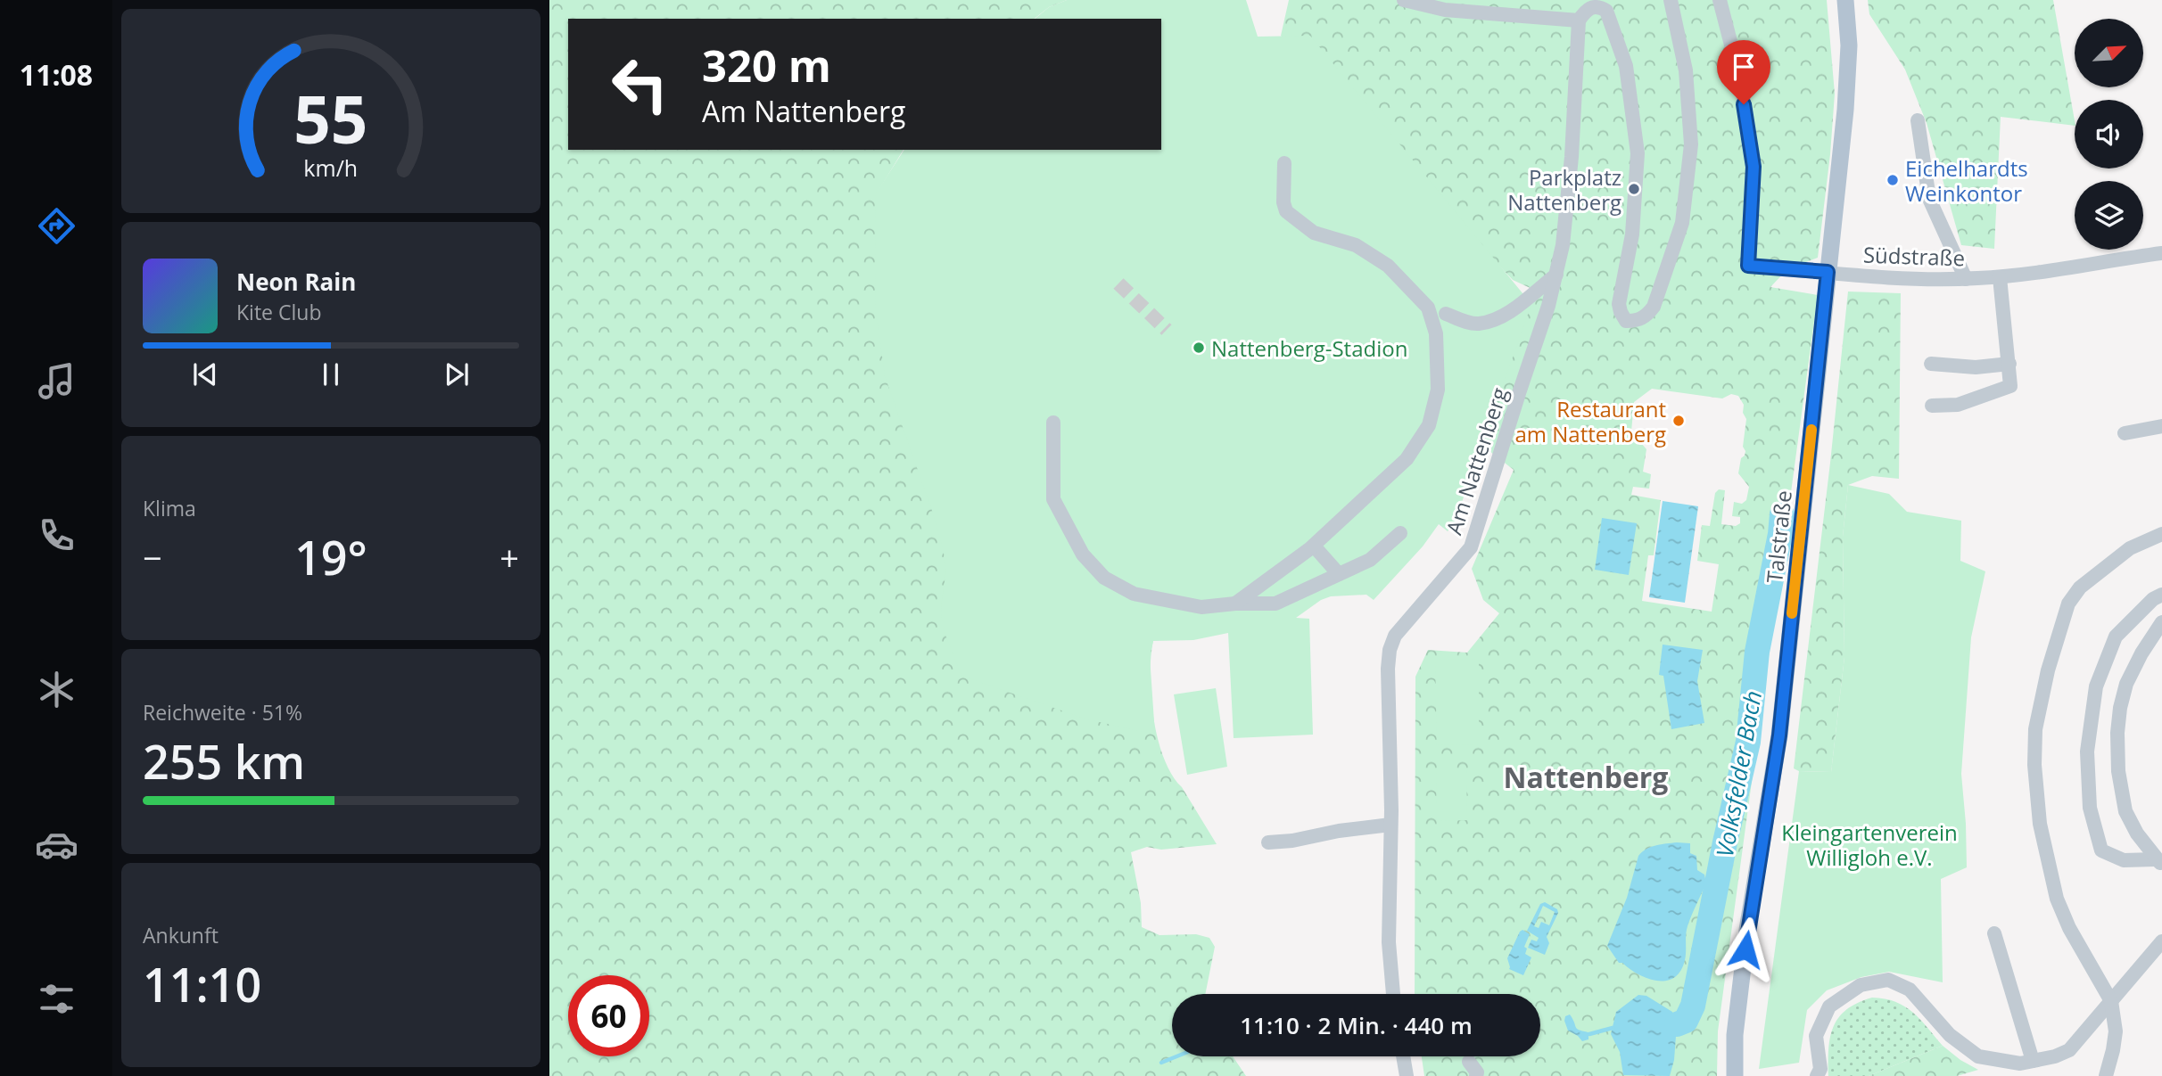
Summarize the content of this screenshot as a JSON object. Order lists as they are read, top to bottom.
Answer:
{
  "streets": {
    "main road": ["Talstraße"],
    "street": ["Südstraße", "Am Nattenberg"]
  },
  "crossings": [
    ["Südstraße", "Talstraße"]
  ],
  "districts": ["Nattenberg"],
  "water": ["Volksfelder Bach"],
  "parks": ["Kleingartenverein Willigloh e.V."],
  "places": [
    "Eichelhardts Weinkontor",
    "Parkplatz Nattenberg",
    "Nattenberg-Stadion",
    "Restaurant am Nattenberg"
  ],
  "north": "top right",
  "page": {
    "tabs": "11:08",
    "turn": ["320 m", "Am Nattenberg"],
    "song": ["Neon Rain", "Kite Club"],
    "tile": [
      "Klima",
      ["Reichweite · 51%", "255 km"],
      ["Ankunft", "11:10"]
    ],
    "heat": ["−", "19°", "+"],
    "limit": "60",
    "trip": "11:10 · 2 Min. · 440 m",
    "gauge": ["55", "km/h"]
  }
}
